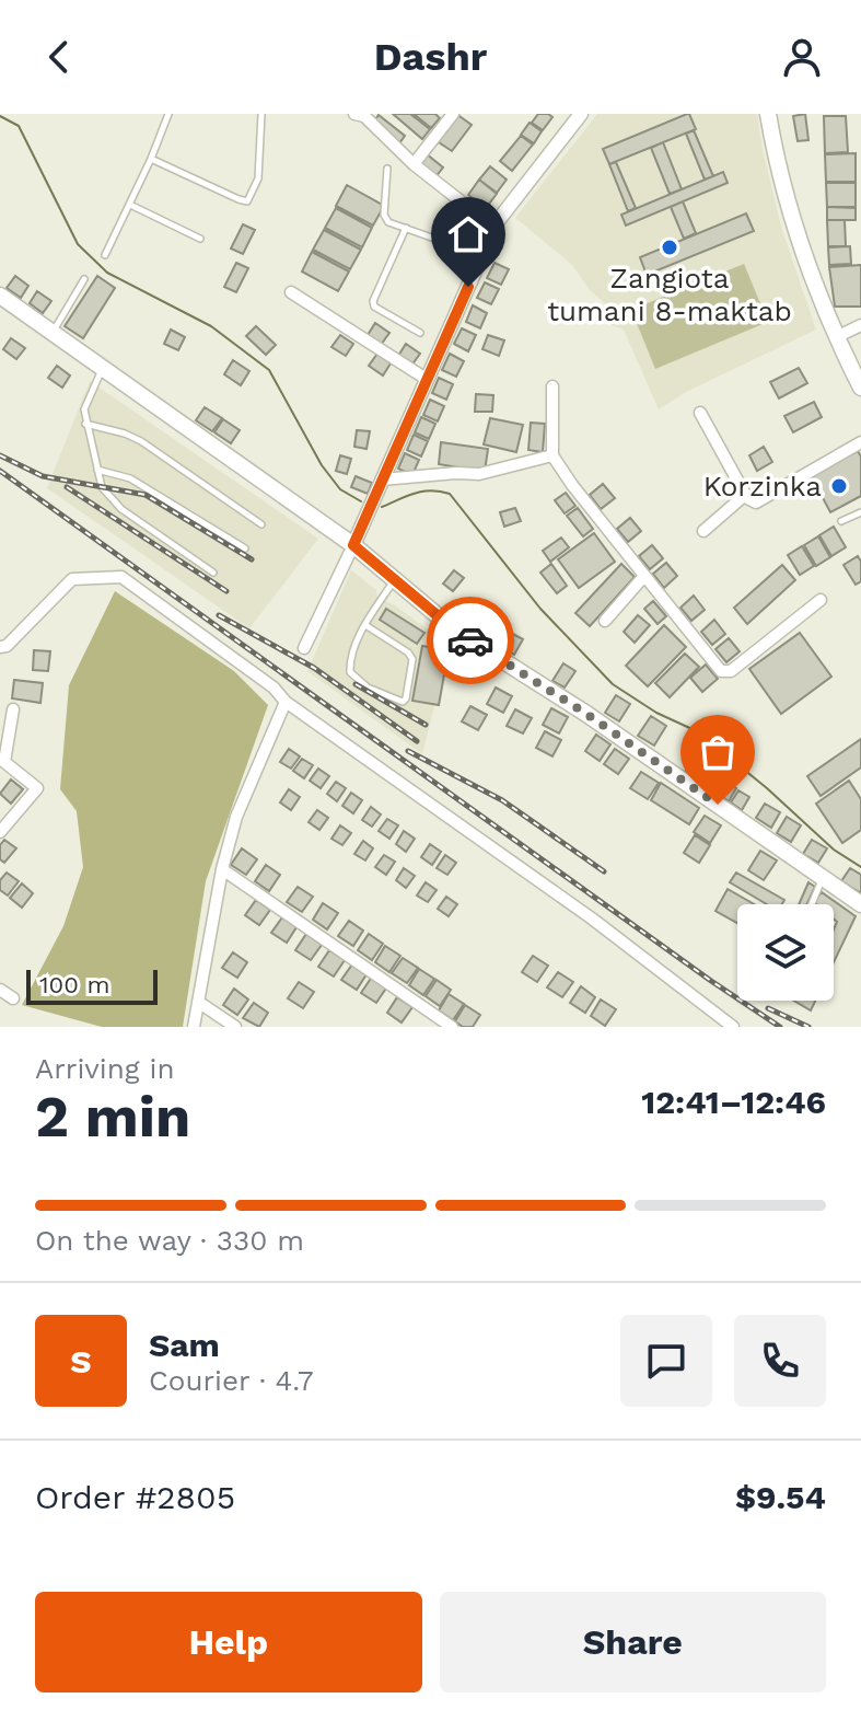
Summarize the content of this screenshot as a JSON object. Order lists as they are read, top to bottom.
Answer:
{
  "places": ["Zangiota tumani 8-maktab", "Korzinka"],
  "scale_bar": "100 m",
  "page": {
    "header": "Dashr",
    "scale": "100 m",
    "heading": ["2 min", "Arriving in", "12:41–12:46"],
    "panel": [
      "Sam",
      "Courier · 4.7",
      "Order #2805",
      "$9.54"
    ],
    "bar": "On the way · 330 m",
    "round": "S",
    "buttons": ["Help", "Share"]
  }
}
